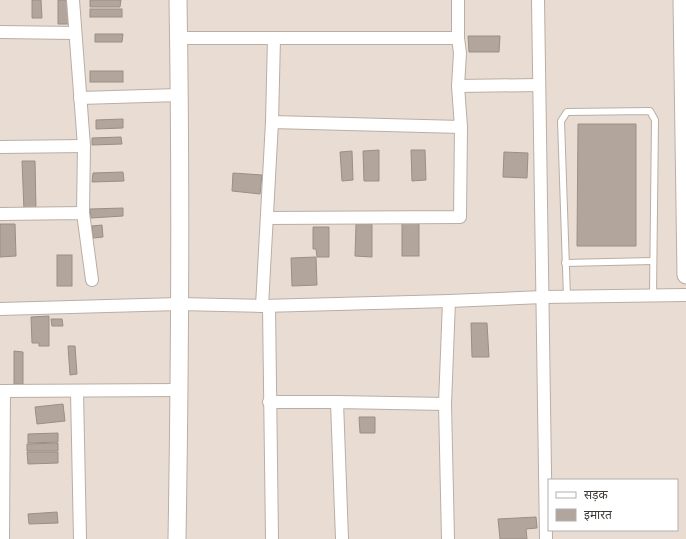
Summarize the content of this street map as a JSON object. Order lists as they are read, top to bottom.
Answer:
{
  "legend": ["सड़क", "इमारत"]
}
